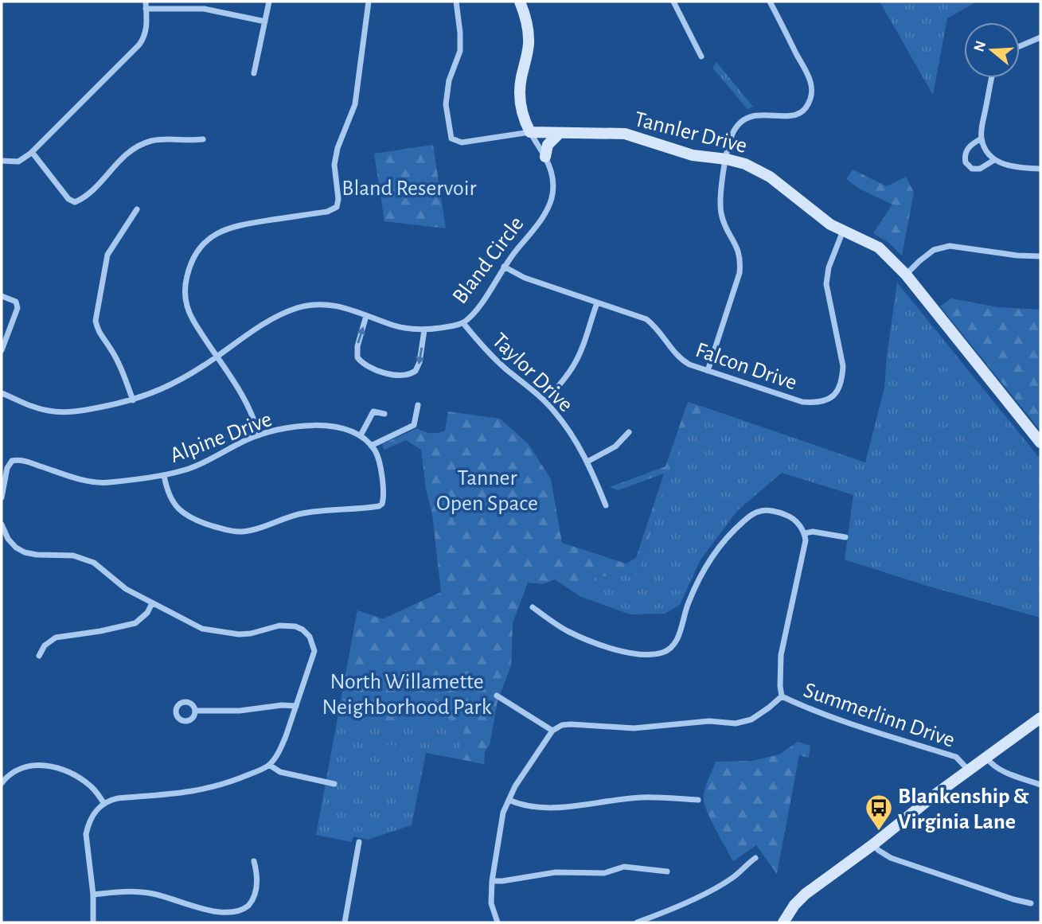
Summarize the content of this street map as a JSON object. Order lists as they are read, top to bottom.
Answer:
{
  "streets": {
    "street": [
      "Tannler Drive",
      "Bland Circle",
      "Falcon Drive",
      "Taylor Drive",
      "Alpine Drive",
      "Summerlinn Drive"
    ]
  },
  "crossings": [
    ["Tannler Drive", "Bland Circle"],
    ["Tannler Drive", "Falcon Drive"],
    ["Bland Circle", "Falcon Drive"],
    ["Bland Circle", "Taylor Drive"]
  ],
  "parks": ["Bland Reservoir", "Tanner Open Space", "North Willamette Neighborhood Park"],
  "places": {
    "bus stop": ["Blankenship & Virginia Lane"]
  },
  "north": "left"
}
